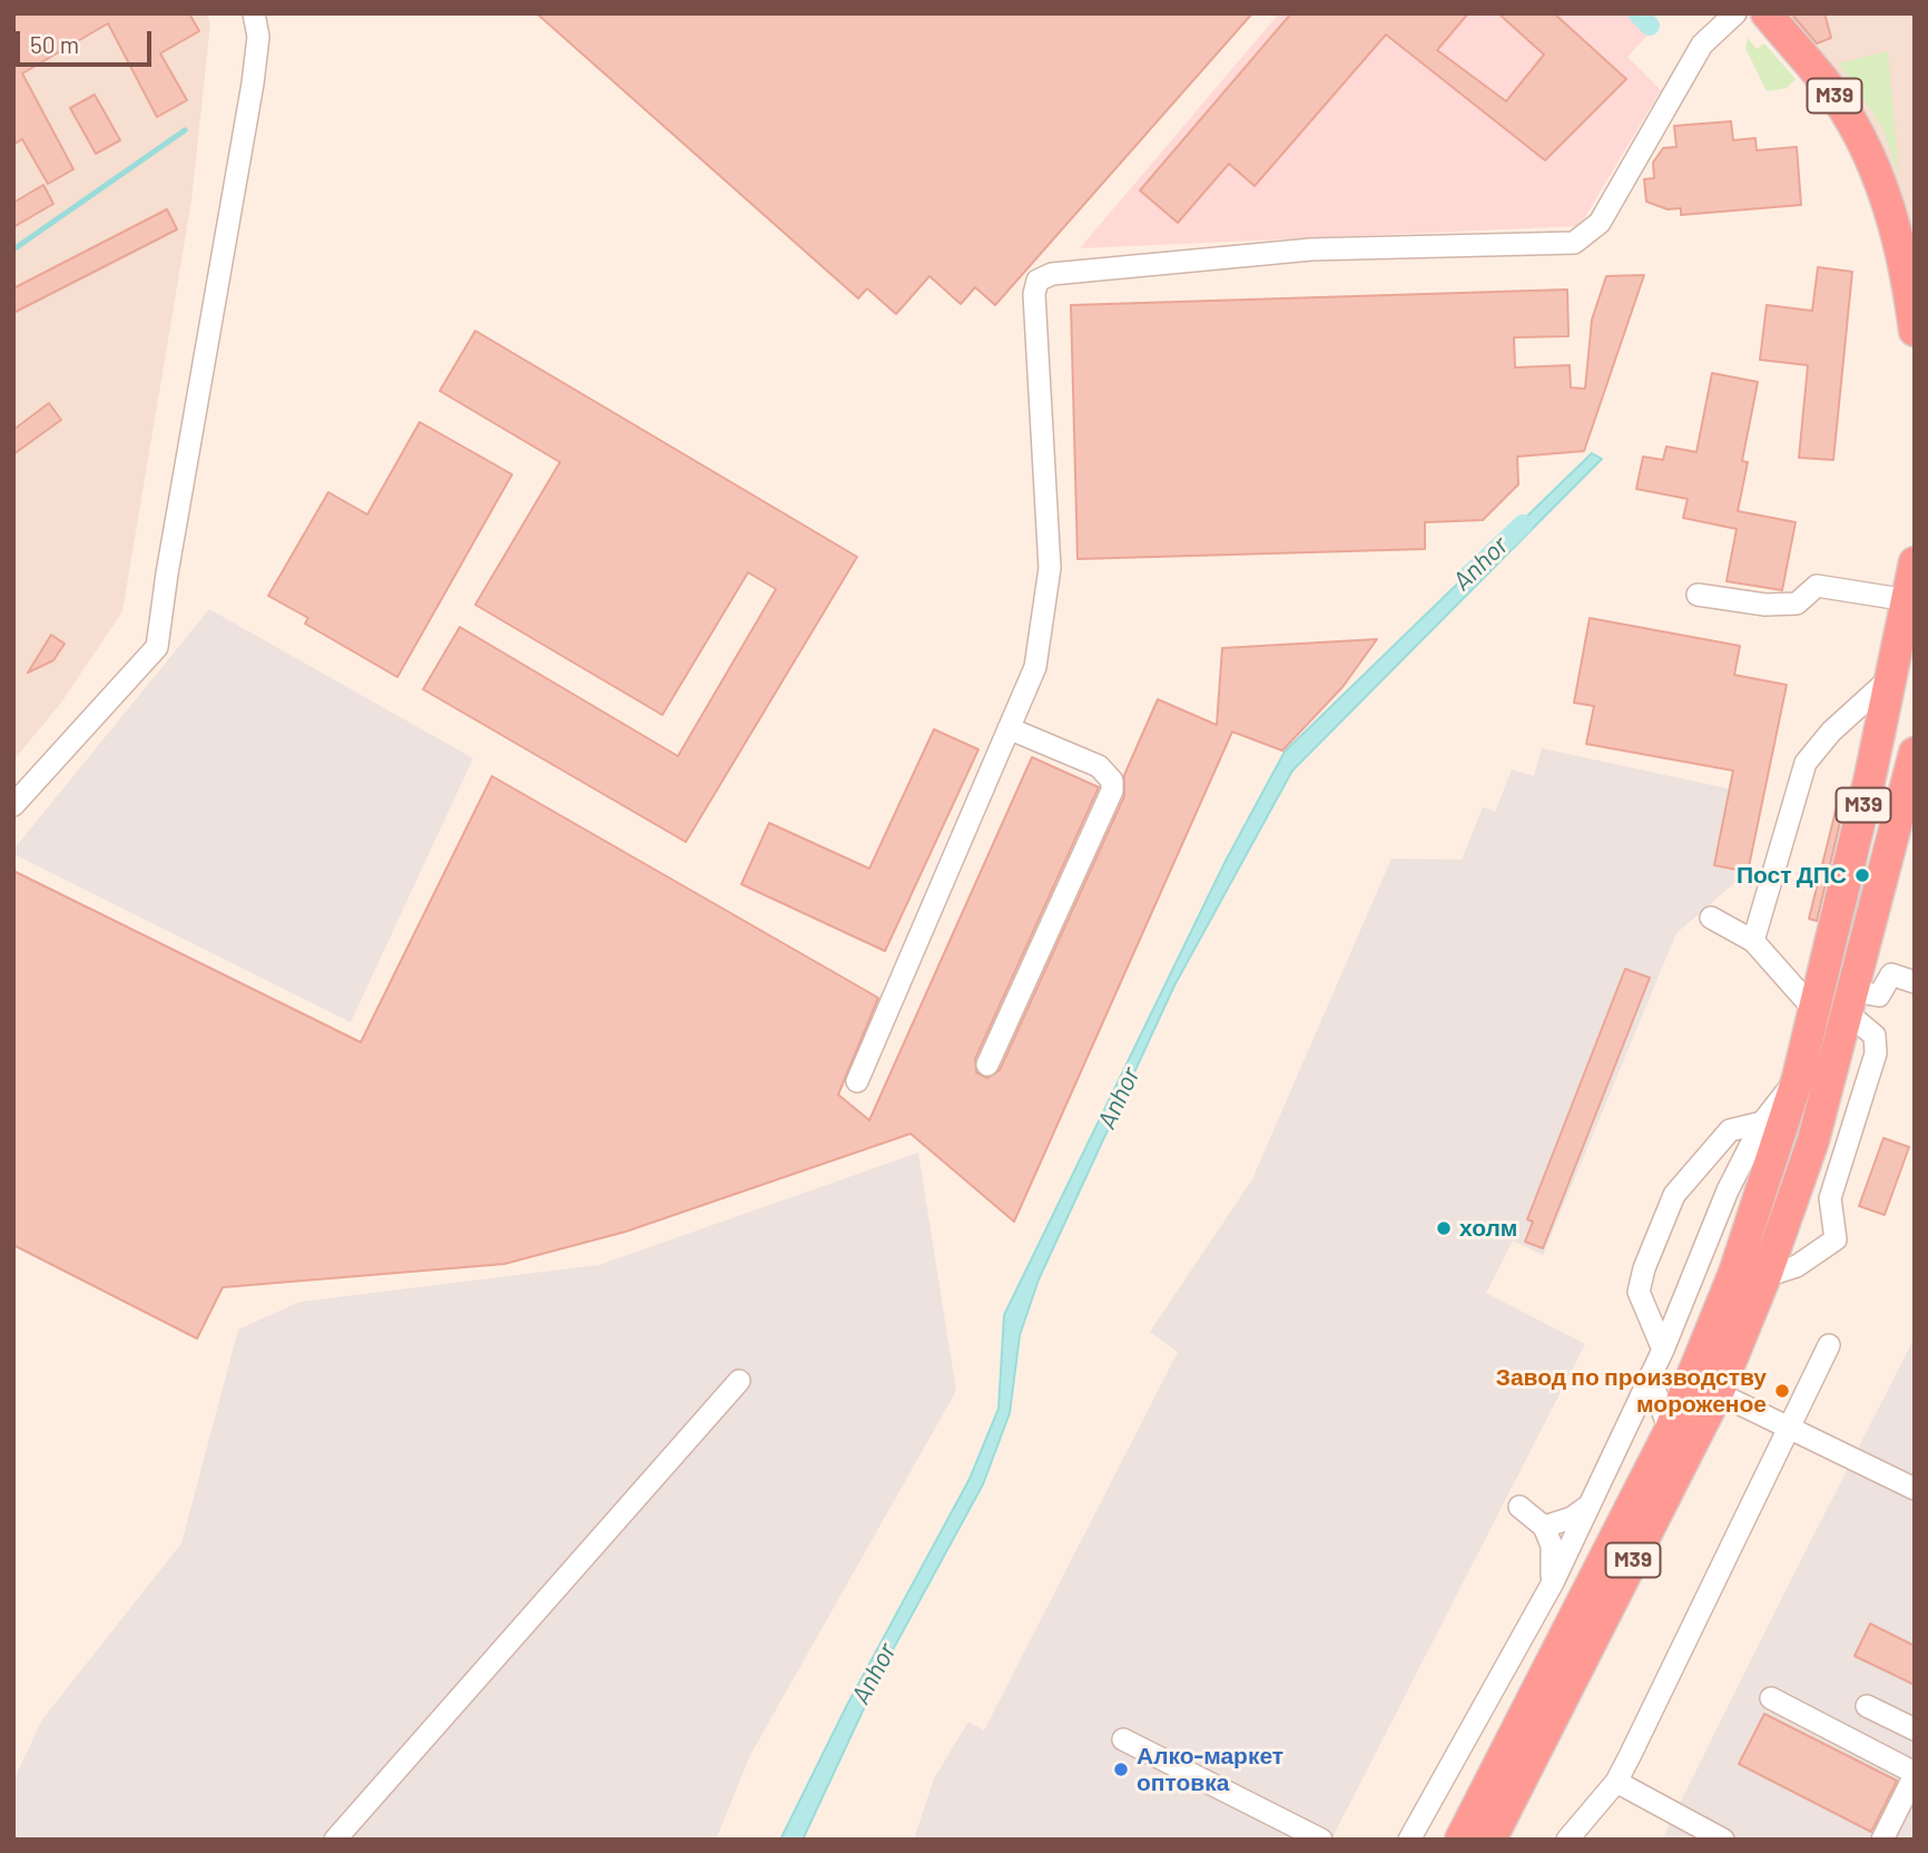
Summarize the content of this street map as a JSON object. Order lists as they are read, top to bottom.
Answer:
{
  "streets": {
    "highway": ["M39"]
  },
  "water": ["Anhor"],
  "places": [
    "Пост ДПС",
    "холм",
    "Завод по производству мороженое",
    "Алко-маркет оптовка"
  ],
  "scale_bar": "50 m"
}
